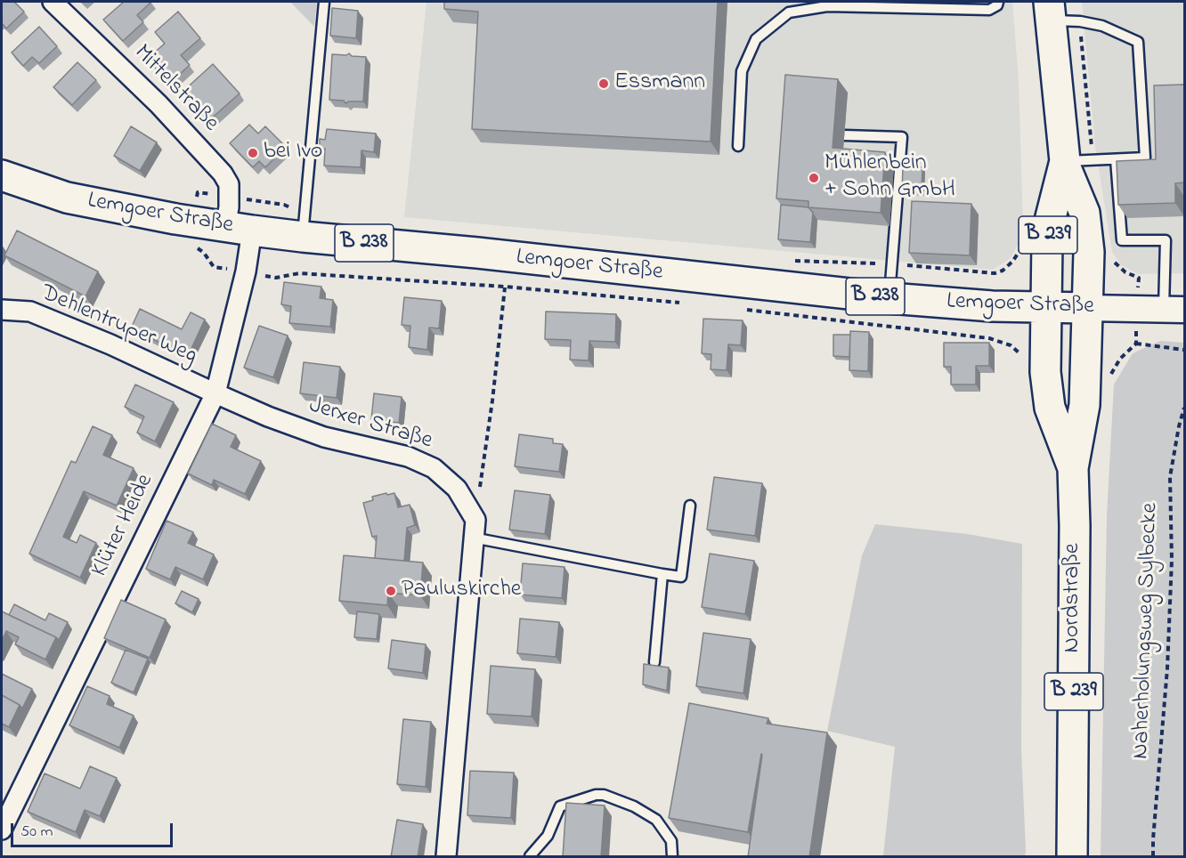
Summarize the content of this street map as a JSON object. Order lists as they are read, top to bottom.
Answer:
{
  "streets": {
    "main road": [
      "Lemgoer Straße",
      "B 239",
      "B 238",
      "Nordstraße"
    ],
    "street": [
      "Mittelstraße",
      "Dehlentruper Weg",
      "Jerxer Straße",
      "Klüter Heide"
    ],
    "path": ["Naherholungsweg Sylbecke"]
  },
  "crossings": [
    ["Mittelstraße", "Lemgoer Straße"],
    ["Mittelstraße", "Klüter Heide"],
    ["Lemgoer Straße", "B 239"],
    ["Lemgoer Straße", "Klüter Heide"],
    ["Lemgoer Straße", "Nordstraße"],
    ["B 239", "Nordstraße"],
    ["Dehlentruper Weg", "Jerxer Straße"],
    ["Dehlentruper Weg", "Klüter Heide"],
    ["Jerxer Straße", "Klüter Heide"]
  ],
  "places": [
    "Essmann",
    "bei Ivo",
    "Mühlenbein + Sohn GmbH",
    "Pauluskirche"
  ],
  "scale_bar": "50 m"
}
